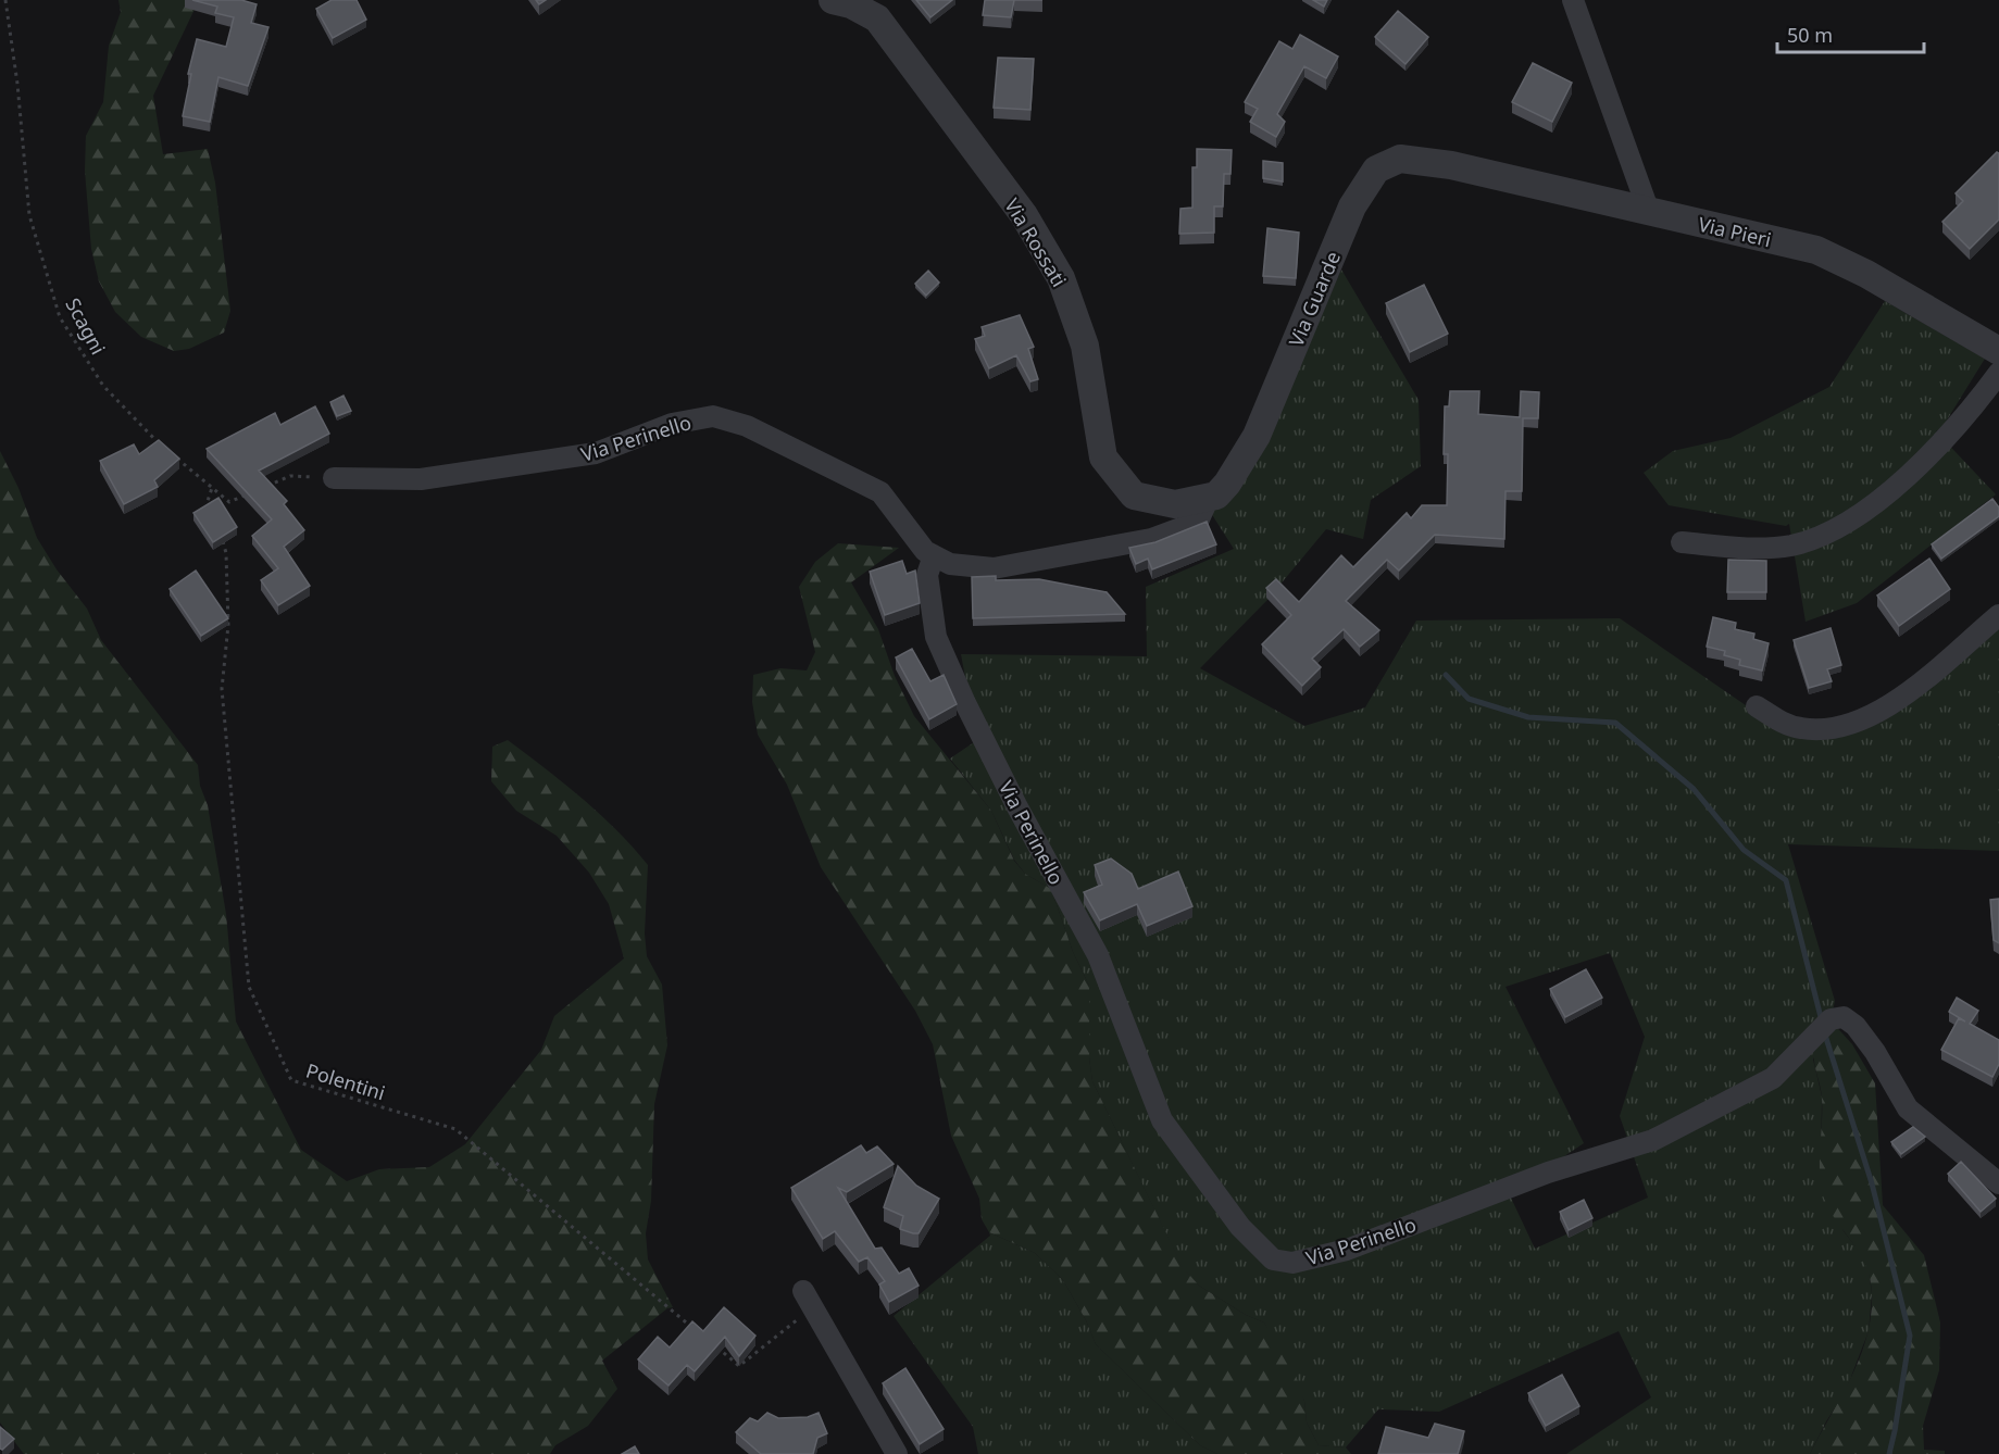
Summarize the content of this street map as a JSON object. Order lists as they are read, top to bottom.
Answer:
{
  "streets": {
    "street": [
      "Via Pieri",
      "Via Rossati",
      "Via Guarde",
      "Via Perinello"
    ],
    "path": ["Scagni", "Polentini"]
  },
  "crossings": [
    ["Via Pieri", "Via Guarde"],
    ["Via Rossati", "Via Guarde"],
    ["Via Rossati", "Via Perinello"],
    ["Via Guarde", "Via Perinello"]
  ],
  "scale_bar": "50 m"
}
